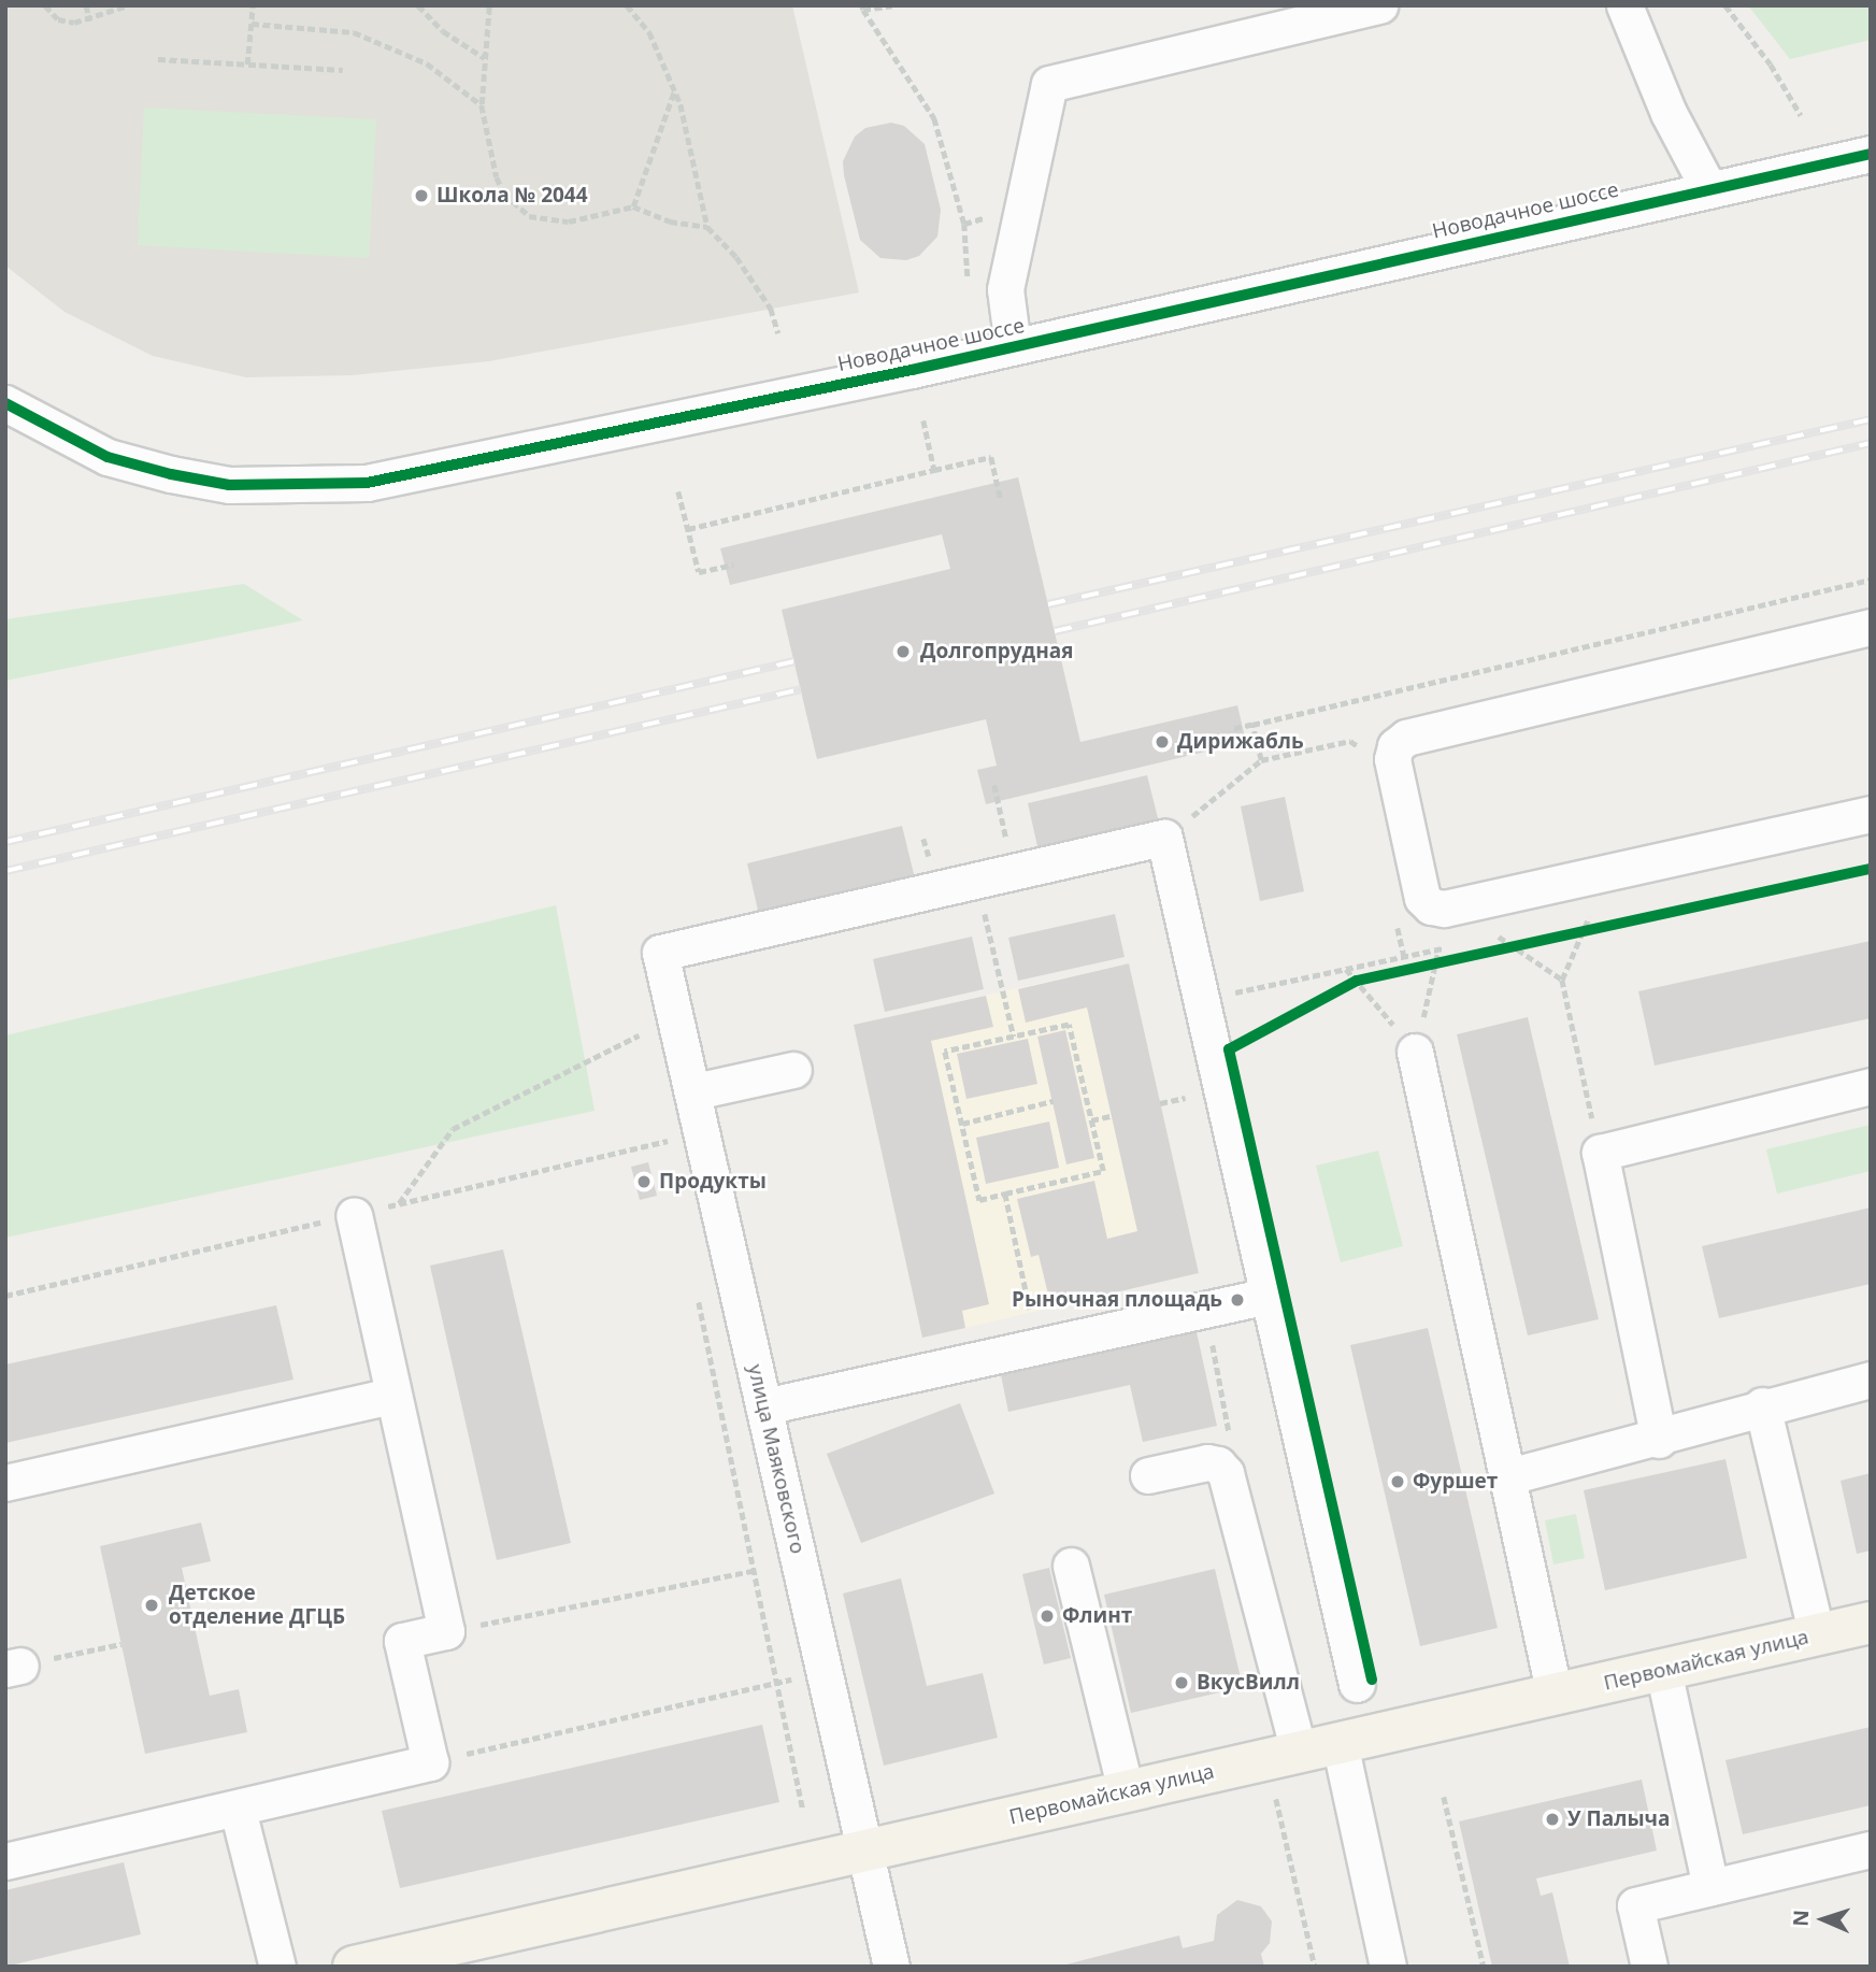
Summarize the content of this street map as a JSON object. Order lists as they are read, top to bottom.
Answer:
{
  "streets": {
    "main road": ["Первомайская улица"],
    "street": ["Новодачное шоссе", "улица Маяковского"]
  },
  "crossings": [
    ["улица Маяковского", "Первомайская улица"]
  ],
  "places": [
    "Школа № 2044",
    "Долгопрудная",
    "Дирижабль",
    "Продукты",
    "Рыночная площадь",
    "Фуршет",
    "Детское отделение ДГЦБ",
    "Флинт",
    "ВкусВилл",
    "У Палыча"
  ],
  "north": "left"
}
